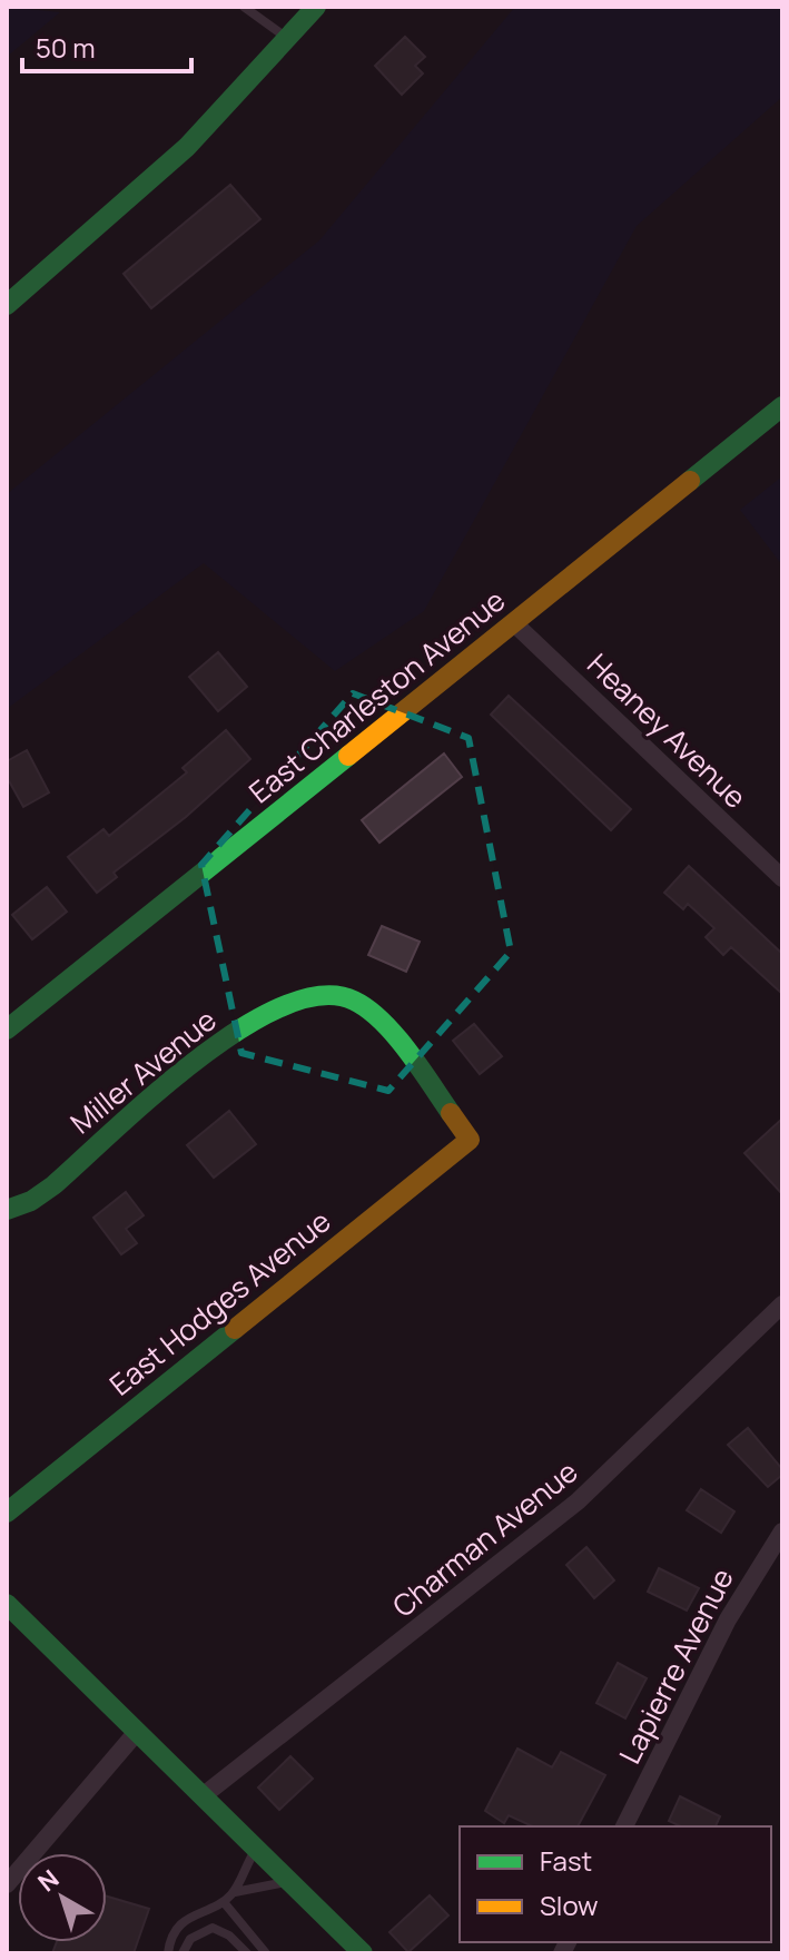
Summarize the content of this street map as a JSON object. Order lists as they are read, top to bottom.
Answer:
{
  "streets": {
    "street": [
      "East Charleston Avenue",
      "Heaney Avenue",
      "Miller Avenue",
      "East Hodges Avenue",
      "Charman Avenue",
      "Lapierre Avenue"
    ]
  },
  "crossings": [
    ["East Charleston Avenue", "Heaney Avenue"],
    ["Miller Avenue", "East Hodges Avenue"]
  ],
  "legend": ["Fast", "Slow"],
  "scale_bar": "50 m",
  "north": "top left"
}
